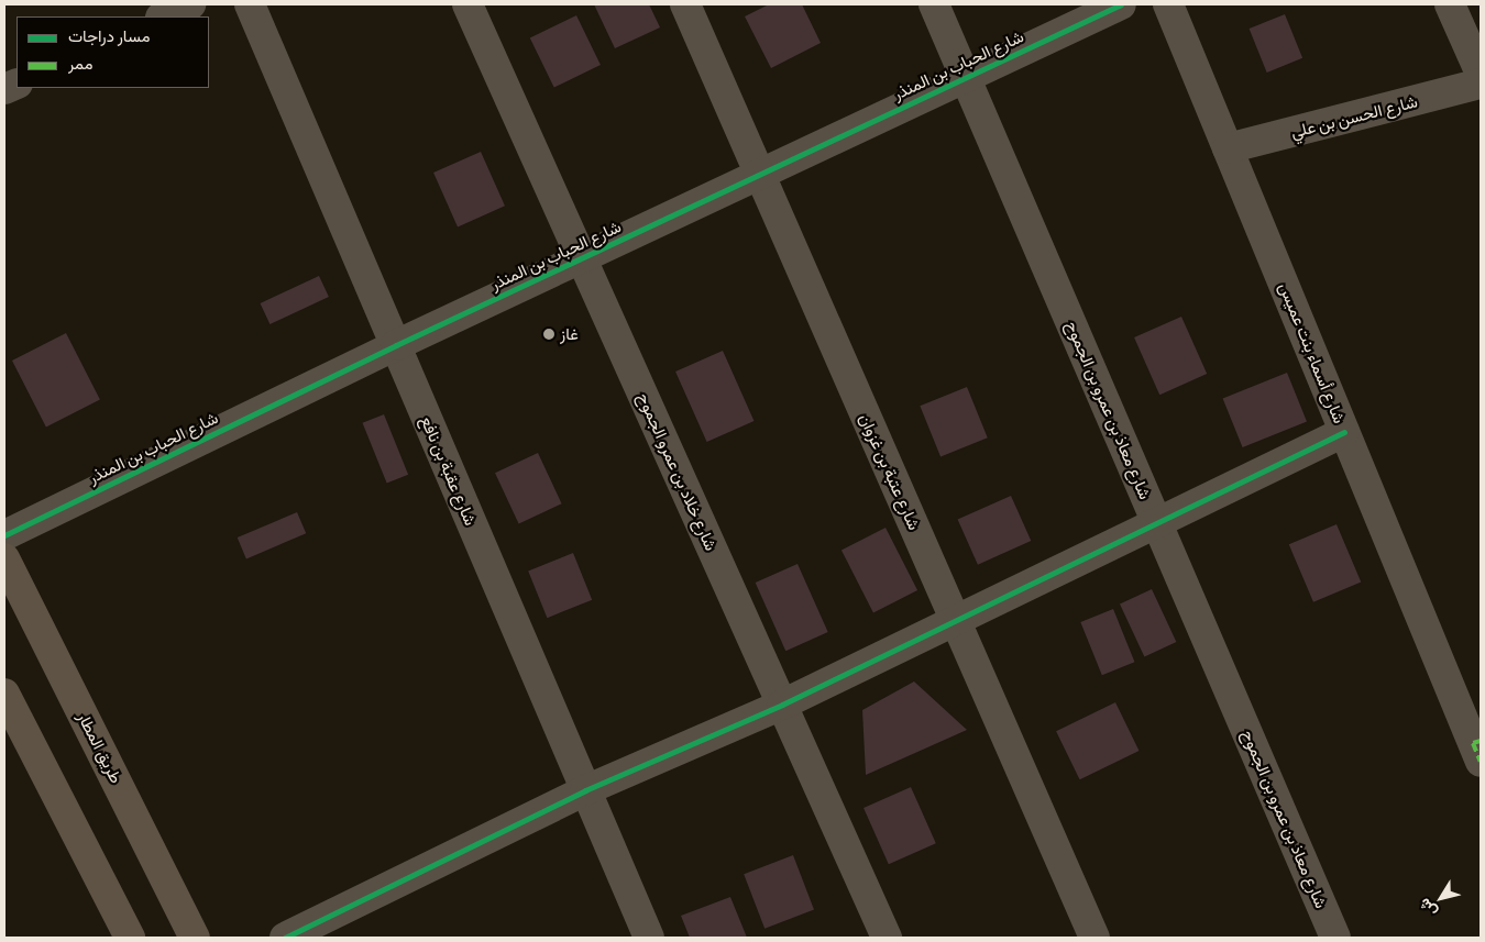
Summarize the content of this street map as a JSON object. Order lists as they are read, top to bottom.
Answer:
{
  "streets": {
    "highway": ["طريق المطار"],
    "street": [
      "شارع الحباب بن المنذر",
      "شارع الحسن بن علي",
      "شارع أسماء بنت عميس",
      "شارع معاذ بن عمرو بن الجموح",
      "شارع عقبة بن نافع",
      "شارع خلاد بن عمرو الجموح",
      "شارع عتبة بن غزوان"
    ]
  },
  "crossings": [
    ["شارع الحباب بن المنذر", "شارع معاذ بن عمرو بن الجموح"],
    ["شارع الحباب بن المنذر", "شارع عقبة بن نافع"],
    ["شارع الحباب بن المنذر", "شارع خلاد بن عمرو الجموح"],
    ["شارع الحباب بن المنذر", "شارع عتبة بن غزوان"],
    ["شارع الحسن بن علي", "شارع أسماء بنت عميس"]
  ],
  "places": ["غاز"],
  "legend": ["مسار دراجات", "ممر"],
  "north": "bottom left"
}
